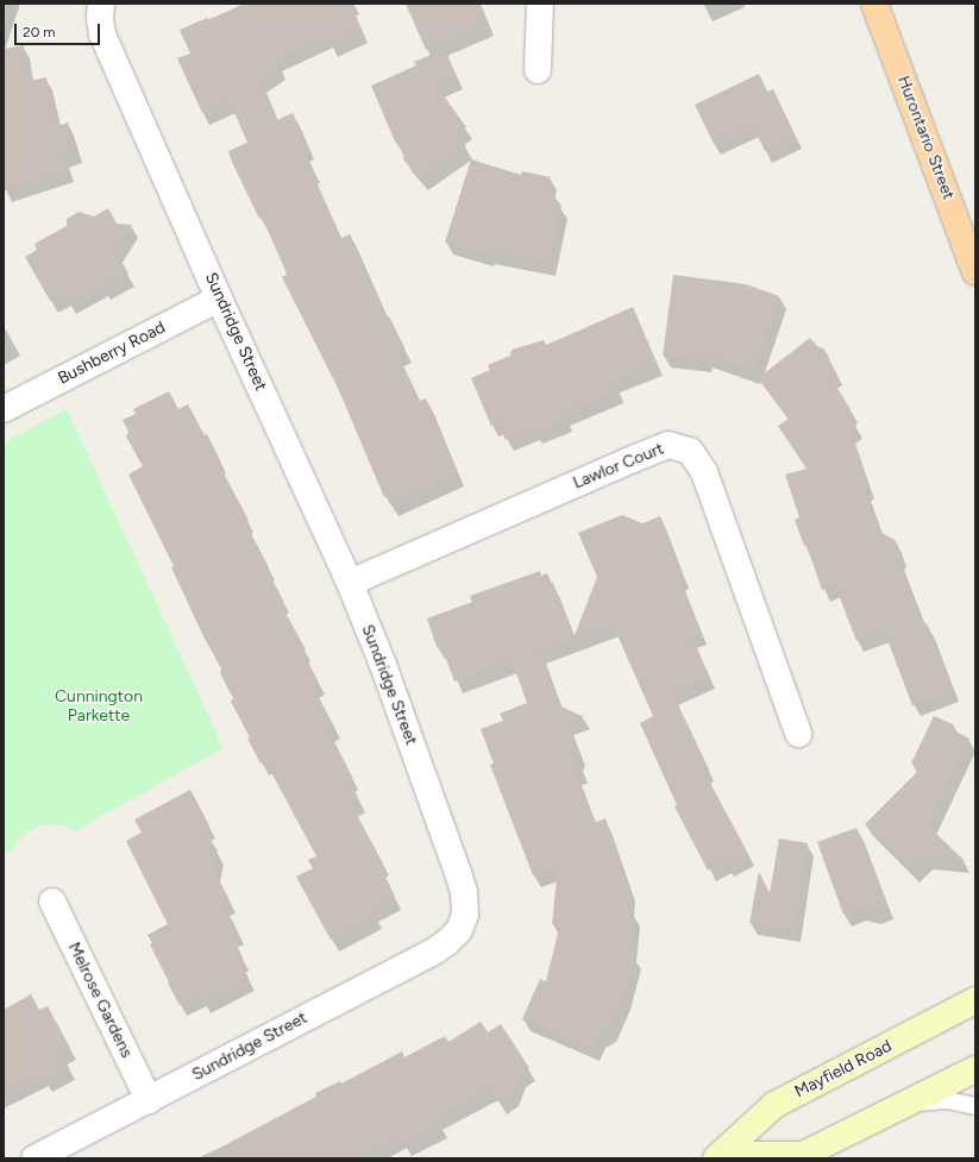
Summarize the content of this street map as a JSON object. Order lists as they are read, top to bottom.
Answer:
{
  "streets": {
    "main road": ["Hurontario Street", "Mayfield Road"],
    "street": [
      "Sundridge Street",
      "Bushberry Road",
      "Lawlor Court",
      "Melrose Gardens"
    ]
  },
  "crossings": [
    ["Sundridge Street", "Bushberry Road"],
    ["Sundridge Street", "Lawlor Court"],
    ["Sundridge Street", "Melrose Gardens"]
  ],
  "parks": ["Cunnington Parkette"],
  "scale_bar": "20 m"
}
